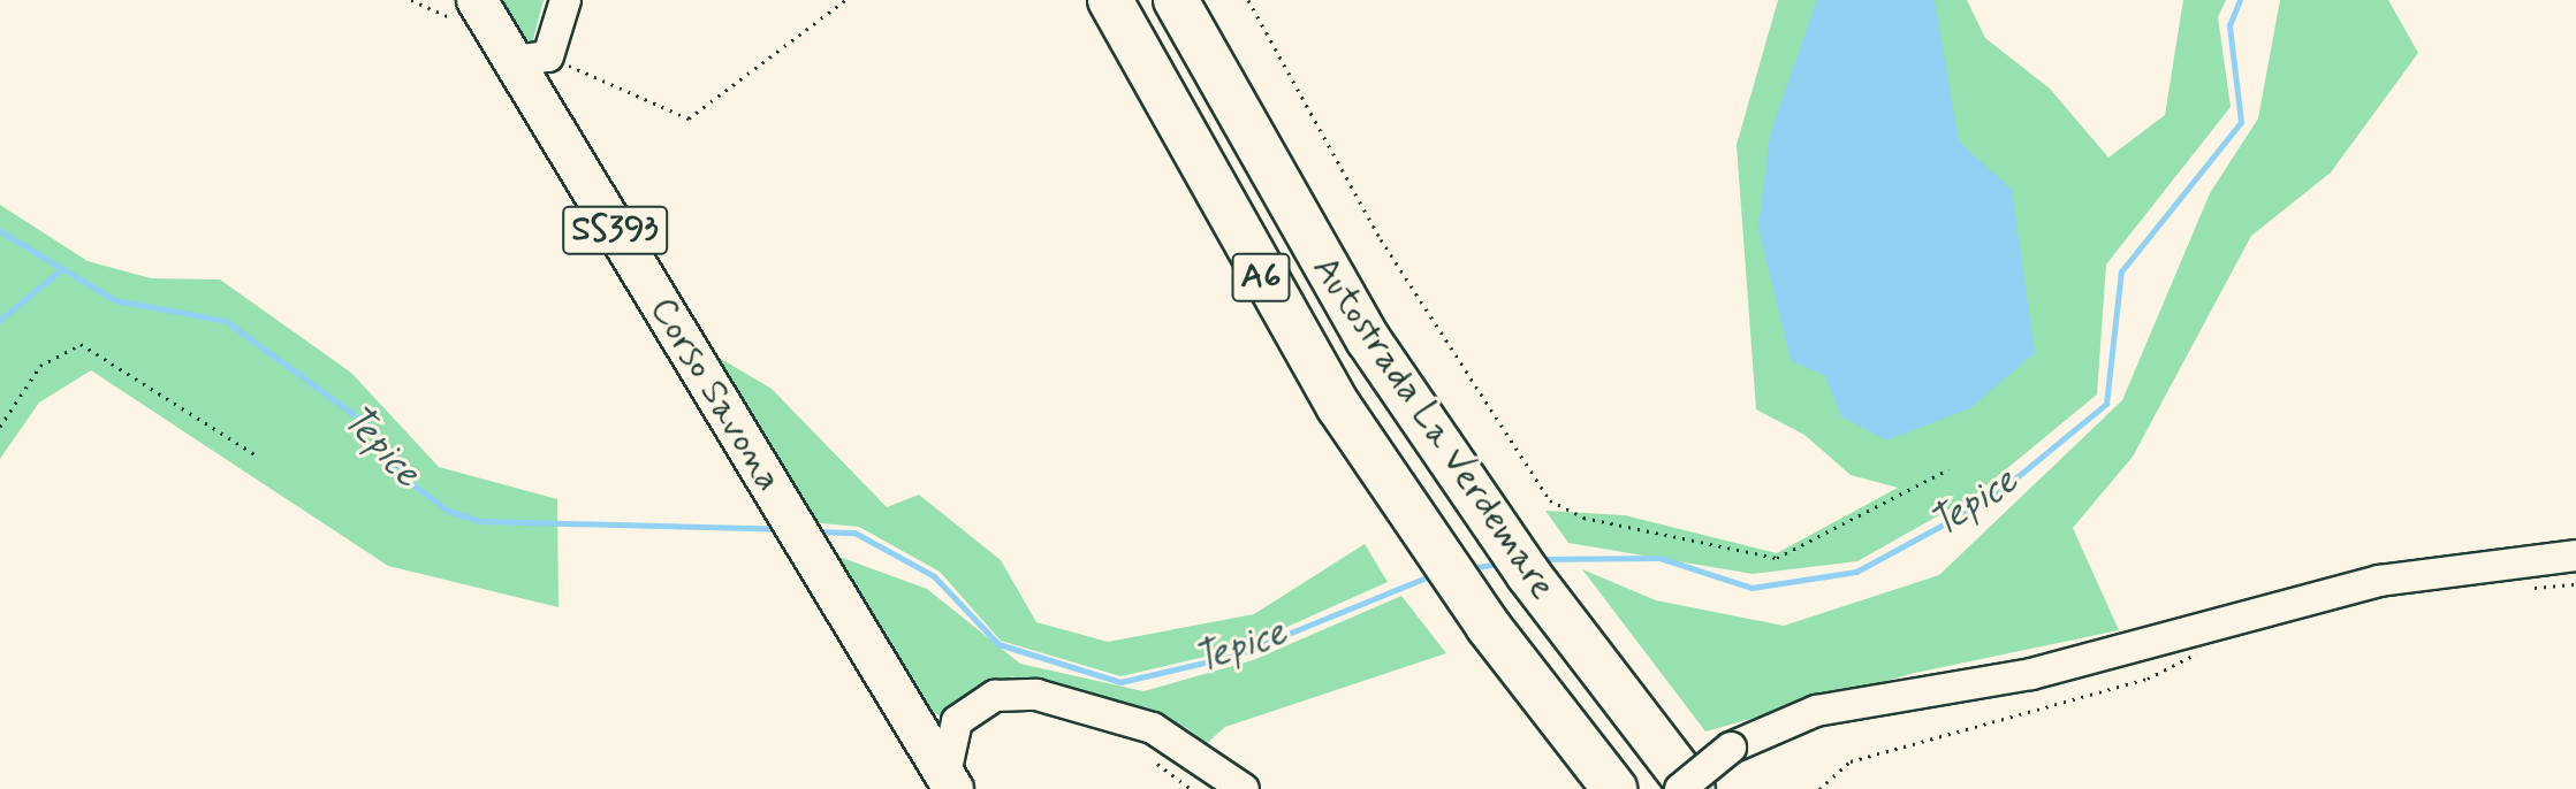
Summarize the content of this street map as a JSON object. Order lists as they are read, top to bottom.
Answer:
{
  "streets": {
    "highway": ["A6", "Autostrada La Verdemare"],
    "main road": ["SS393", "Corso Savona"]
  },
  "water": ["Tepice"]
}
